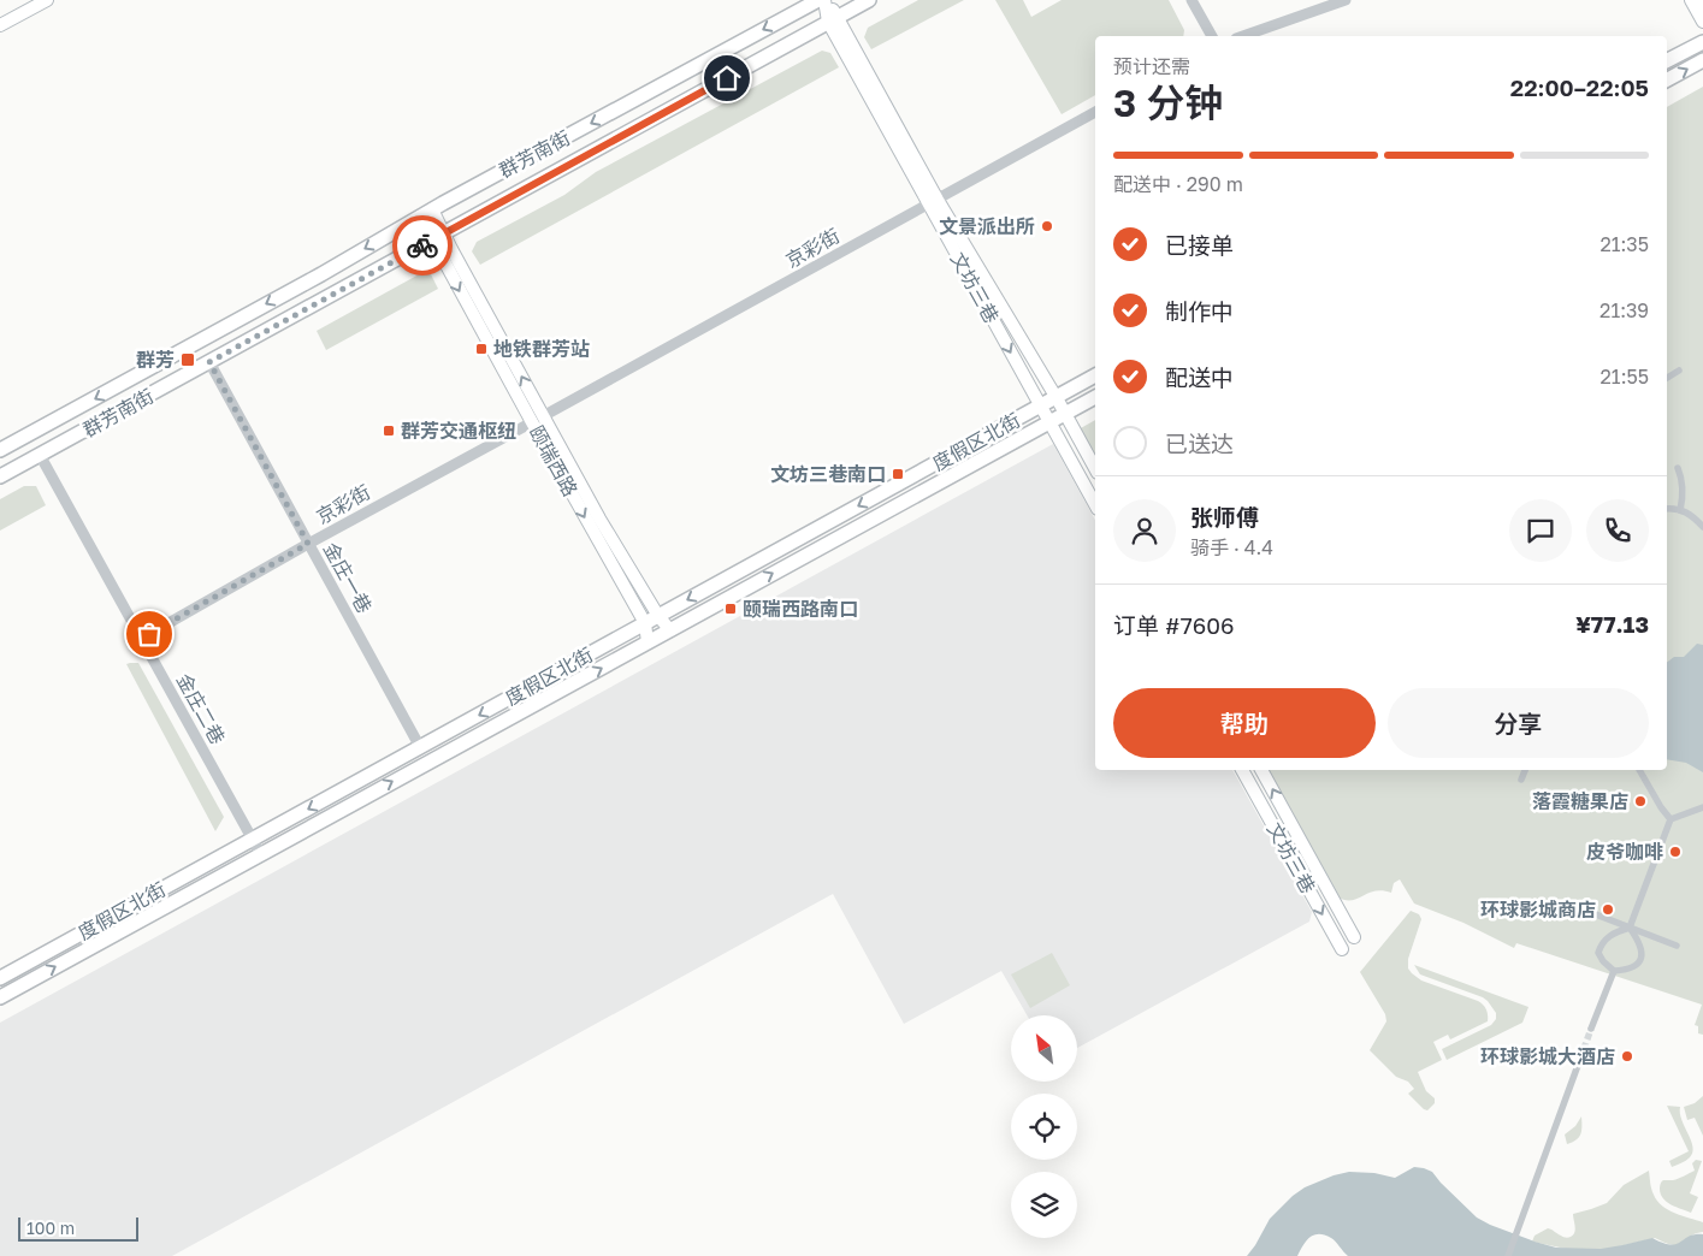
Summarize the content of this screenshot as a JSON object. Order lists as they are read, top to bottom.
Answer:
{
  "streets": {
    "main road": [
      "群芳南街",
      "文坊三巷",
      "度假区北街",
      "颐瑞西路"
    ],
    "street": ["京彩街", "金庄一巷", "金庄二巷"]
  },
  "crossings": [
    ["群芳南街", "文坊三巷"],
    ["群芳南街", "颐瑞西路"],
    ["群芳南街", "金庄一巷"],
    ["群芳南街", "金庄二巷"],
    ["京彩街", "文坊三巷"],
    ["京彩街", "颐瑞西路"],
    ["京彩街", "金庄一巷"],
    ["京彩街", "金庄二巷"],
    ["文坊三巷", "度假区北街"],
    ["度假区北街", "颐瑞西路"],
    ["度假区北街", "金庄一巷"],
    ["度假区北街", "金庄二巷"]
  ],
  "places": {
    "other": [
      "文景派出所",
      "落霞糖果店",
      "皮爷咖啡",
      "环球影城商店",
      "环球影城大酒店"
    ],
    "transit": [
      "地铁群芳站",
      "群芳",
      "群芳交通枢纽",
      "文坊三巷南口",
      "颐瑞西路南口"
    ]
  },
  "scale_bar": "100 m",
  "north": "top left",
  "page": {
    "heading": ["3 分钟", "预计还需", "22:00–22:05"],
    "panel": [
      "张师傅",
      "骑手 · 4.4",
      "订单 #7606",
      "¥77.13"
    ],
    "bar": "配送中 · 290 m",
    "list": [
      ["已接单", "21:35"],
      ["制作中", "21:39"],
      ["配送中", "21:55"],
      "已送达"
    ],
    "buttons": ["帮助", "分享"],
    "scale": "100 m"
  }
}
